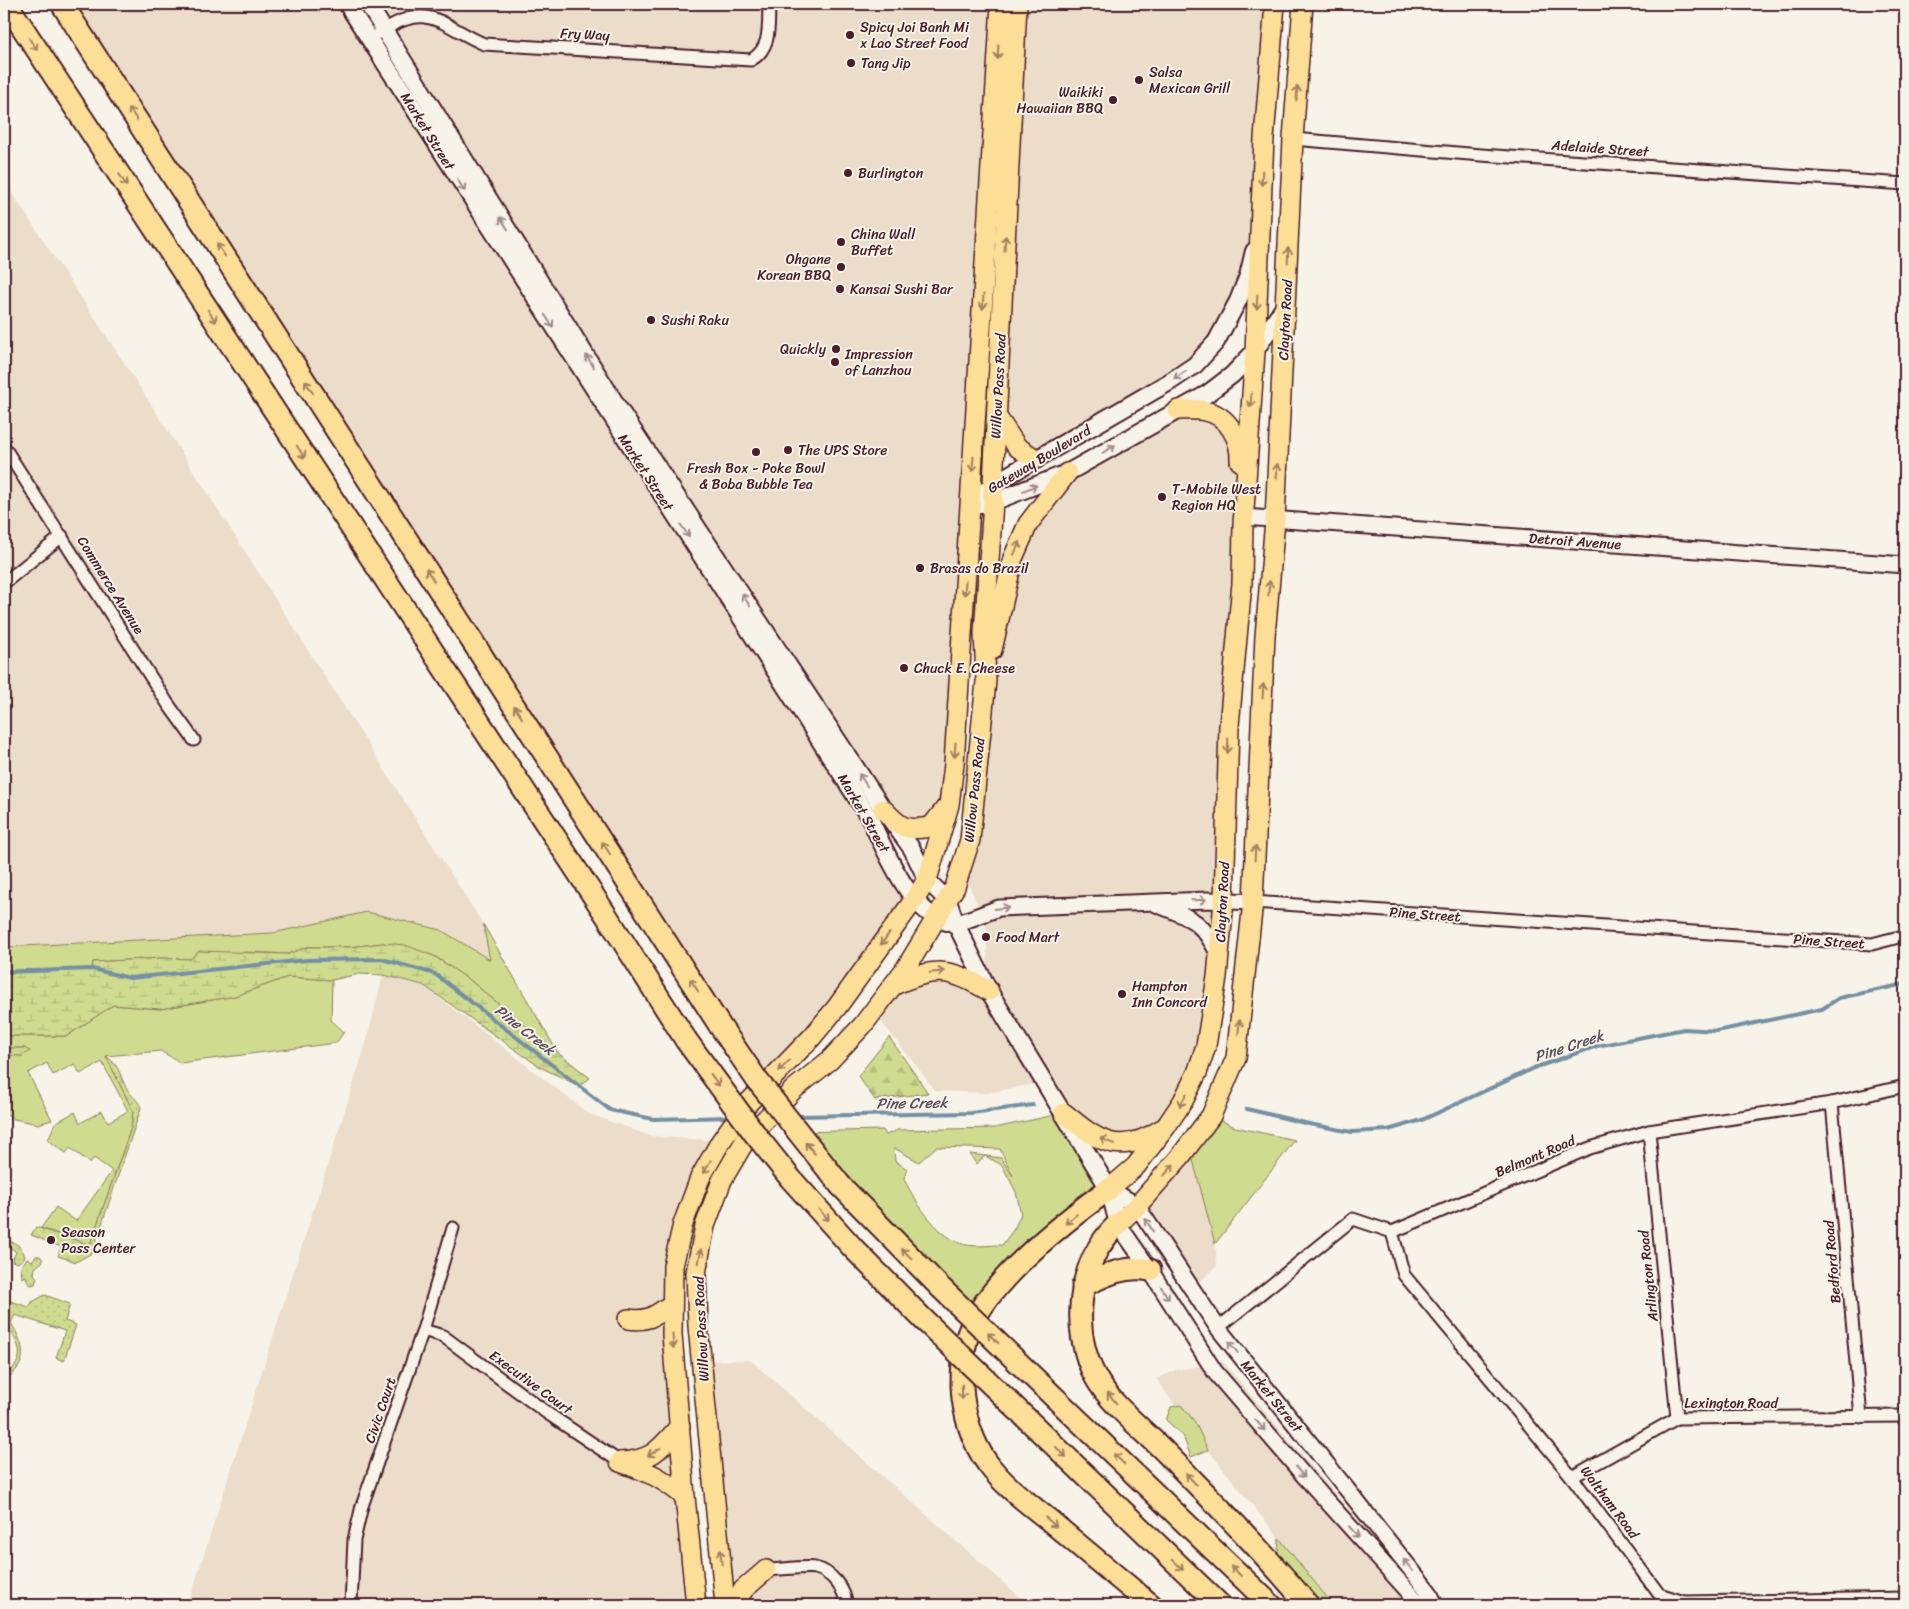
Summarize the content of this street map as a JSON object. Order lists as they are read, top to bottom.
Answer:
{
  "streets": {
    "main road": [
      "Market Street",
      "Clayton Road",
      "Willow Pass Road",
      "Gateway Boulevard"
    ],
    "street": [
      "Fry Way",
      "Adelaide Street",
      "Detroit Avenue",
      "Commerce Avenue",
      "Pine Street",
      "Belmont Road",
      "Bedford Road",
      "Arlington Road",
      "Executive Court",
      "Lexington Road",
      "Civic Court",
      "Waltham Road"
    ]
  },
  "crossings": [
    ["Fry Way", "Market Street"],
    ["Market Street", "Clayton Road"],
    ["Market Street", "Willow Pass Road"],
    ["Market Street", "Pine Street"],
    ["Adelaide Street", "Clayton Road"],
    ["Clayton Road", "Gateway Boulevard"],
    ["Clayton Road", "Detroit Avenue"],
    ["Clayton Road", "Pine Street"],
    ["Willow Pass Road", "Gateway Boulevard"],
    ["Belmont Road", "Bedford Road"],
    ["Belmont Road", "Arlington Road"],
    ["Belmont Road", "Waltham Road"],
    ["Bedford Road", "Lexington Road"],
    ["Arlington Road", "Lexington Road"],
    ["Executive Court", "Civic Court"],
    ["Lexington Road", "Waltham Road"]
  ],
  "water": ["Pine Creek"],
  "places": [
    "Spicy Joi Banh Mi x Lao Street Food",
    "Tang Jip",
    "Salsa Mexican Grill",
    "Waikiki Hawaiian BBQ",
    "Burlington",
    "China Wall Buffet",
    "Ohgane Korean BBQ",
    "Kansai Sushi Bar",
    "Sushi Raku",
    "Quickly",
    "Impression of Lanzhou",
    "The UPS Store",
    "Fresh Box - Poke Bowl & Boba Bubble Tea",
    "T-Mobile West Region HQ",
    "Brasas do Brazil",
    "Chuck E. Cheese",
    "Food Mart",
    "Hampton Inn Concord",
    "Season Pass Center"
  ]
}
